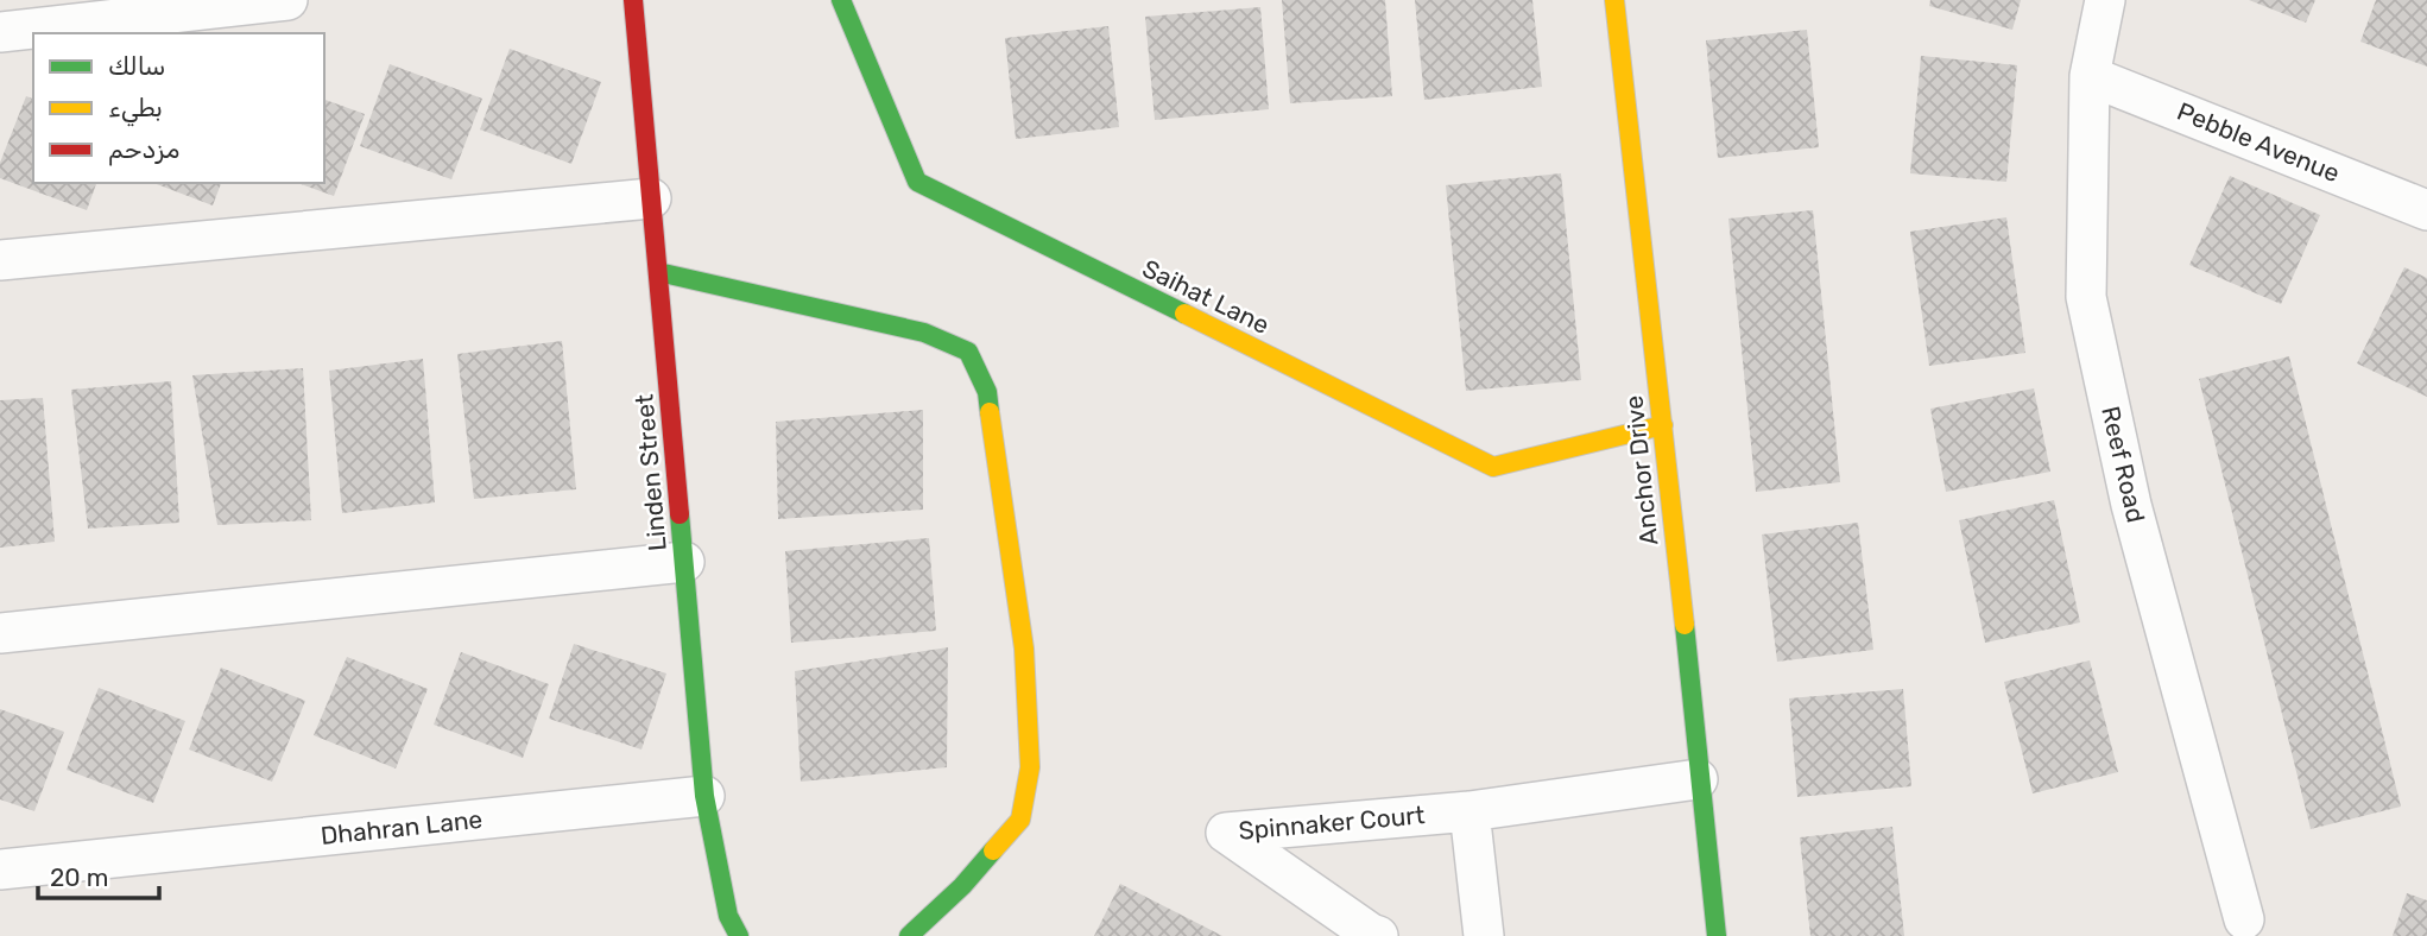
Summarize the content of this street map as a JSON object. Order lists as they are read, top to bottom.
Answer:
{
  "streets": {
    "street": [
      "Pebble Avenue",
      "Saihat Lane",
      "Reef Road",
      "Anchor Drive",
      "Linden Street",
      "Spinnaker Court",
      "Dhahran Lane"
    ]
  },
  "crossings": [
    ["Pebble Avenue", "Reef Road"],
    ["Saihat Lane", "Anchor Drive"],
    ["Anchor Drive", "Spinnaker Court"],
    ["Linden Street", "Dhahran Lane"]
  ],
  "legend": ["سالك", "بطيء", "مزدحم"],
  "scale_bar": "20 m"
}
